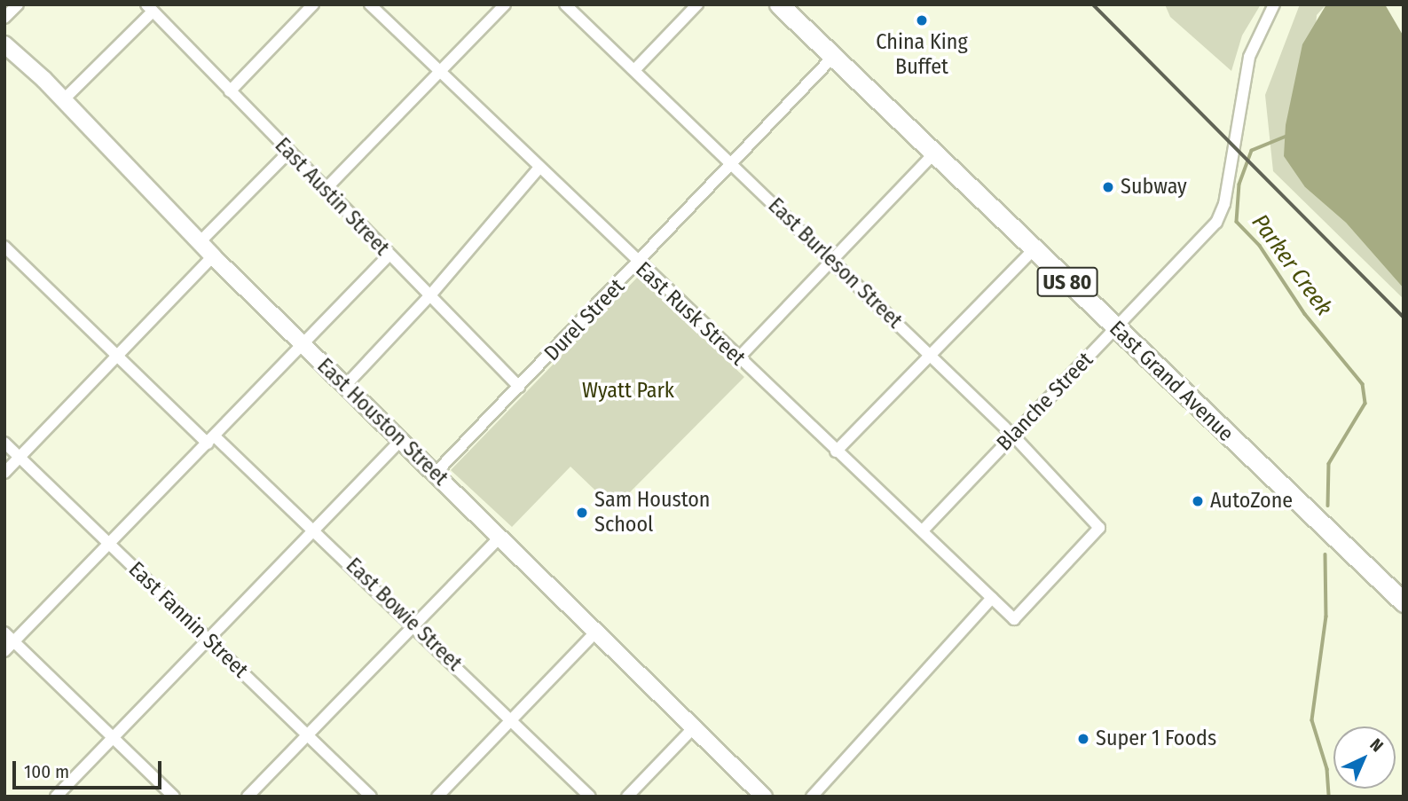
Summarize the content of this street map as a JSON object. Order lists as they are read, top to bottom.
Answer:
{
  "streets": {
    "highway": ["US 80", "East Grand Avenue"],
    "main road": ["East Houston Street"],
    "street": [
      "East Austin Street",
      "East Burleson Street",
      "East Rusk Street",
      "Durel Street",
      "Blanche Street",
      "East Bowie Street",
      "East Fannin Street"
    ]
  },
  "crossings": [
    ["East Austin Street", "Durel Street"],
    ["East Burleson Street", "East Rusk Street"],
    ["East Burleson Street", "Durel Street"],
    ["East Burleson Street", "Blanche Street"],
    ["East Rusk Street", "Durel Street"],
    ["East Rusk Street", "Blanche Street"],
    ["Durel Street", "East Grand Avenue"],
    ["Durel Street", "East Houston Street"],
    ["East Grand Avenue", "Blanche Street"]
  ],
  "water": ["Parker Creek"],
  "parks": ["Wyatt Park"],
  "places": [
    "China King Buffet",
    "Subway",
    "AutoZone",
    "Sam Houston School",
    "Super 1 Foods"
  ],
  "scale_bar": "100 m",
  "north": "top right"
}
